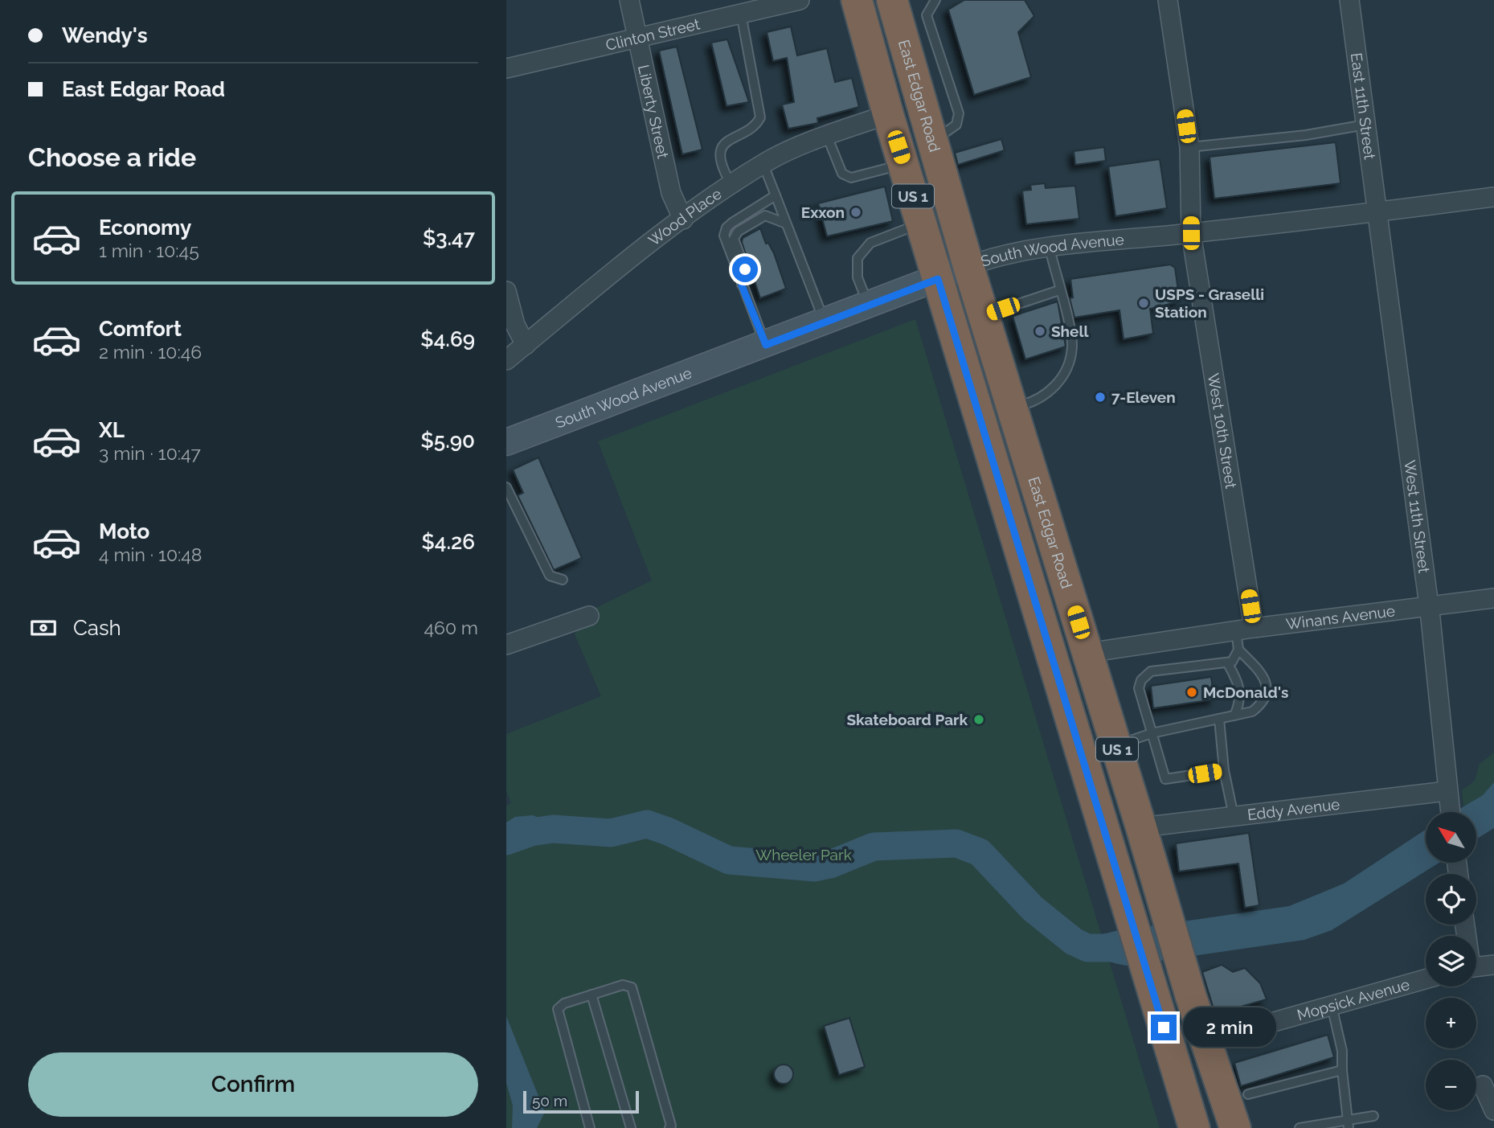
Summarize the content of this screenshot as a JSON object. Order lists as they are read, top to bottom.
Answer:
{
  "streets": {
    "highway": ["East Edgar Road", "US 1"],
    "main road": ["South Wood Avenue"],
    "street": [
      "Clinton Street",
      "East 11th Street",
      "Liberty Street",
      "Wood Place",
      "West 10th Street",
      "West 11th Street",
      "Winans Avenue",
      "Eddy Avenue",
      "Mopsick Avenue"
    ]
  },
  "crossings": [
    ["Clinton Street", "Liberty Street"],
    ["East Edgar Road", "South Wood Avenue"],
    ["East Edgar Road", "Winans Avenue"],
    ["East Edgar Road", "Eddy Avenue"],
    ["East Edgar Road", "Mopsick Avenue"],
    ["East 11th Street", "South Wood Avenue"],
    ["East 11th Street", "West 11th Street"],
    ["Liberty Street", "Wood Place"],
    ["US 1", "Wood Place"],
    ["US 1", "South Wood Avenue"],
    ["South Wood Avenue", "West 10th Street"],
    ["South Wood Avenue", "West 11th Street"],
    ["West 10th Street", "Winans Avenue"],
    ["West 11th Street", "Winans Avenue"],
    ["West 11th Street", "Eddy Avenue"]
  ],
  "parks": ["Wheeler Park"],
  "places": [
    "Exxon",
    "USPS - Graselli Station",
    "Shell",
    "7-Eleven",
    "McDonald's",
    "Skateboard Park"
  ],
  "scale_bar": "50 m",
  "north": "top left",
  "page": {
    "banner": ["Wendy's", "East Edgar Road"],
    "heading": "Choose a ride",
    "list": [
      {
        "name": "Economy",
        "note": "1 min · 10:45",
        "value": "$3.47"
      },
      {
        "name": "Comfort",
        "note": "2 min · 10:46",
        "value": "$4.69"
      },
      {
        "name": "XL",
        "note": "3 min · 10:47",
        "value": "$5.90"
      },
      {
        "name": "Moto",
        "note": "4 min · 10:48",
        "value": "$4.26"
      }
    ],
    "pay": ["Cash", "460 m"],
    "map_buttons": ["+", "−"],
    "bubble": "2 min",
    "buttons": "Confirm",
    "scale": "50 m"
  }
}
